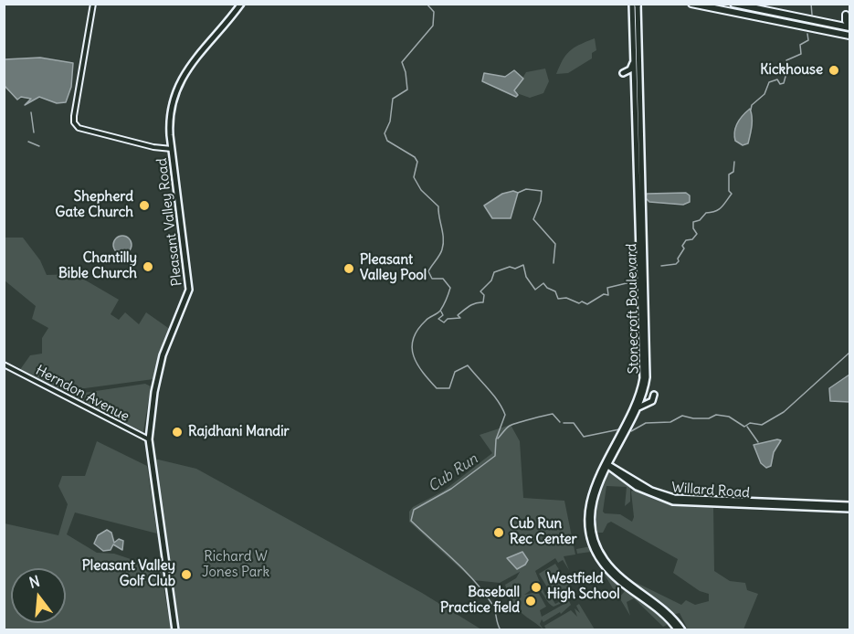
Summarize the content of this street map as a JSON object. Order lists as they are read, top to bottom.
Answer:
{
  "streets": {
    "main road": ["Pleasant Valley Road", "Stonecroft Boulevard", "Willard Road"],
    "street": ["Herndon Avenue"]
  },
  "crossings": [
    ["Pleasant Valley Road", "Herndon Avenue"],
    ["Stonecroft Boulevard", "Willard Road"]
  ],
  "water": ["Cub Run"],
  "parks": ["Richard W Jones Park"],
  "places": [
    "Kickhouse",
    "Shepherd Gate Church",
    "Chantilly Bible Church",
    "Pleasant Valley Pool",
    "Rajdhani Mandir",
    "Cub Run Rec Center",
    "Pleasant Valley Golf Club",
    "Westfield High School",
    "Baseball Practice field"
  ],
  "north": "top"
}
